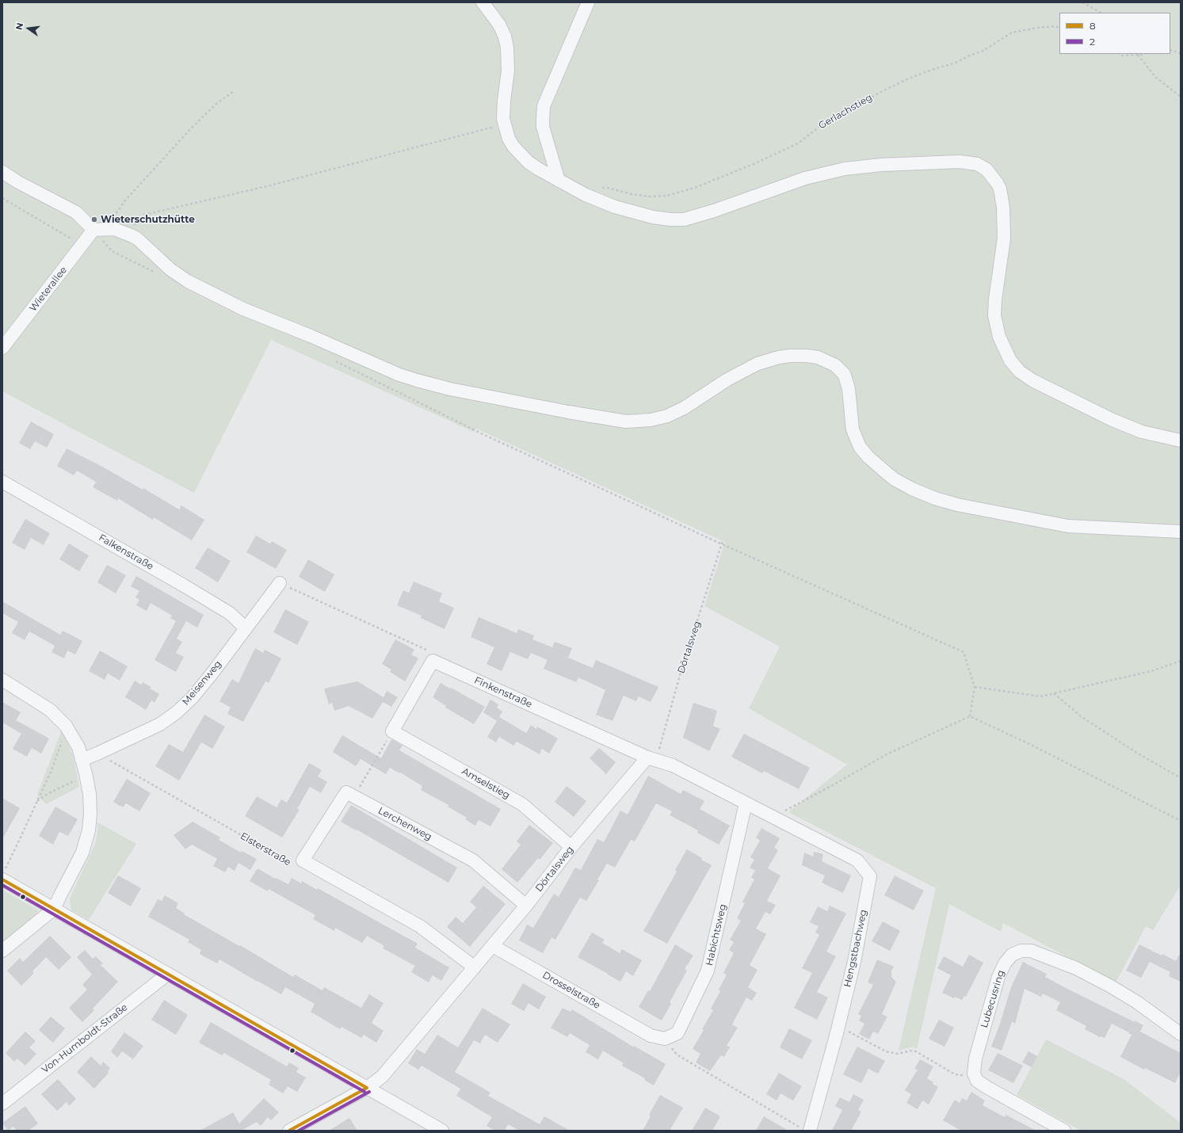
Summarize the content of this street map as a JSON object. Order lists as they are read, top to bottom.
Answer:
{
  "streets": {
    "street": [
      "Wieterallee",
      "Falkenstraße",
      "Dörtalsweg",
      "Meisenweg",
      "Finkenstraße",
      "Amselstieg",
      "Lerchenweg",
      "Elsterstraße",
      "Habichtsweg",
      "Hengstbachweg",
      "Drosselstraße",
      "Lubecusring",
      "Von-Humboldt-Straße"
    ],
    "path": ["Gerlachstieg"]
  },
  "crossings": [
    ["Falkenstraße", "Meisenweg"],
    ["Dörtalsweg", "Finkenstraße"],
    ["Dörtalsweg", "Amselstieg"],
    ["Dörtalsweg", "Lerchenweg"],
    ["Dörtalsweg", "Elsterstraße"],
    ["Dörtalsweg", "Drosselstraße"],
    ["Meisenweg", "Elsterstraße"],
    ["Habichtsweg", "Drosselstraße"]
  ],
  "places": ["Wieterschutzhütte"],
  "lines": ["transit line 8", "transit line 2"],
  "legend": ["8", "2"],
  "north": "left"
}
